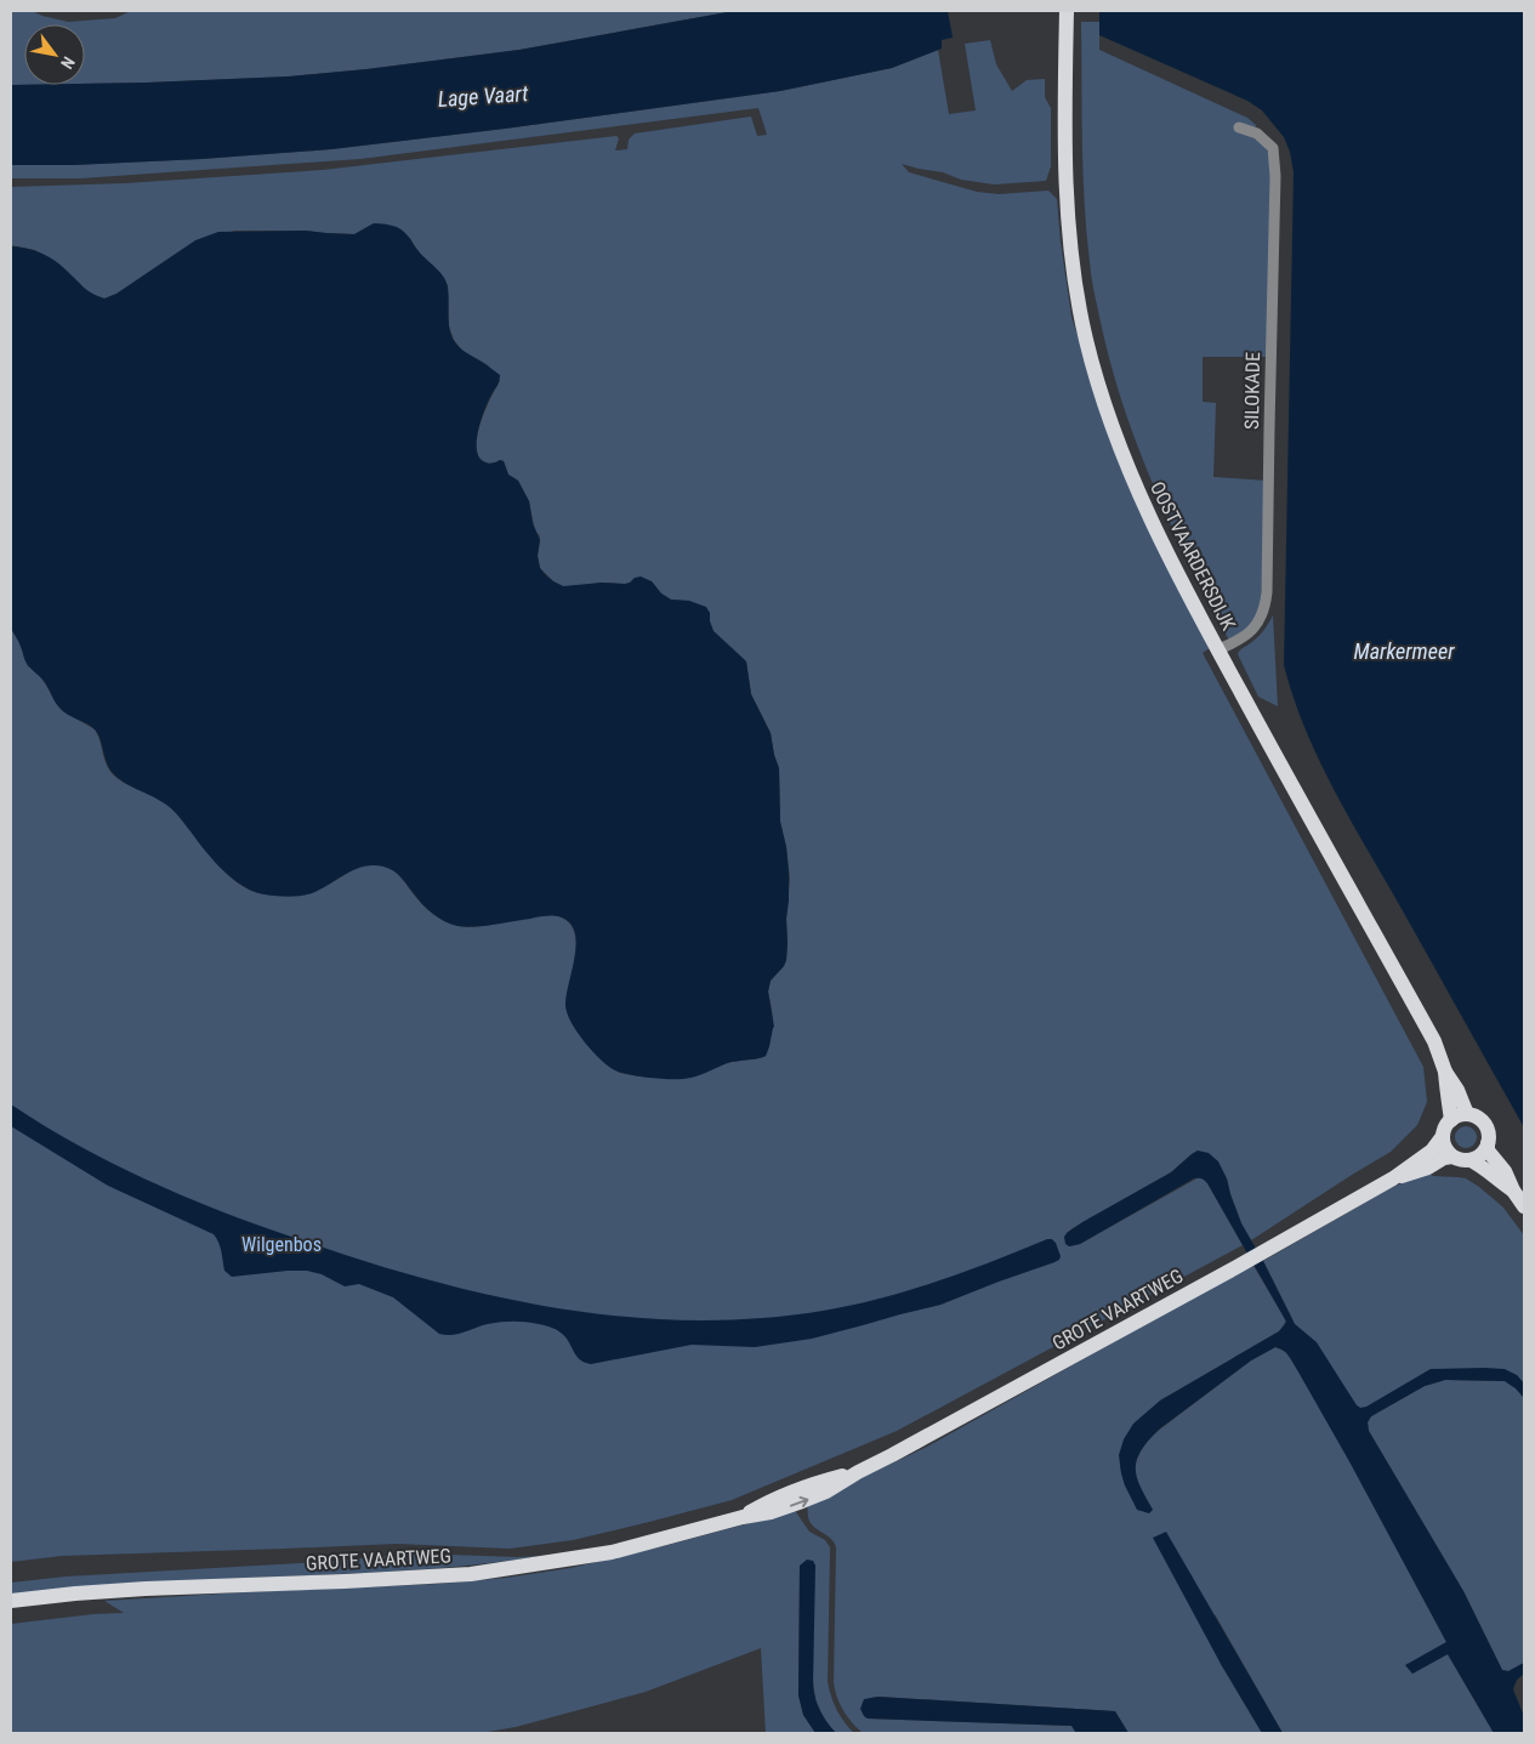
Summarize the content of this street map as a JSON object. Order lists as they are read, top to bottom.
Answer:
{
  "streets": {
    "main road": ["OOSTVAARDERSDIJK", "GROTE VAARTWEG"],
    "street": ["SILOKADE"]
  },
  "crossings": [
    ["SILOKADE", "OOSTVAARDERSDIJK"],
    ["OOSTVAARDERSDIJK", "GROTE VAARTWEG"]
  ],
  "water": ["Lage Vaart", "Markermeer"],
  "parks": ["Wilgenbos"],
  "north": "bottom right"
}
